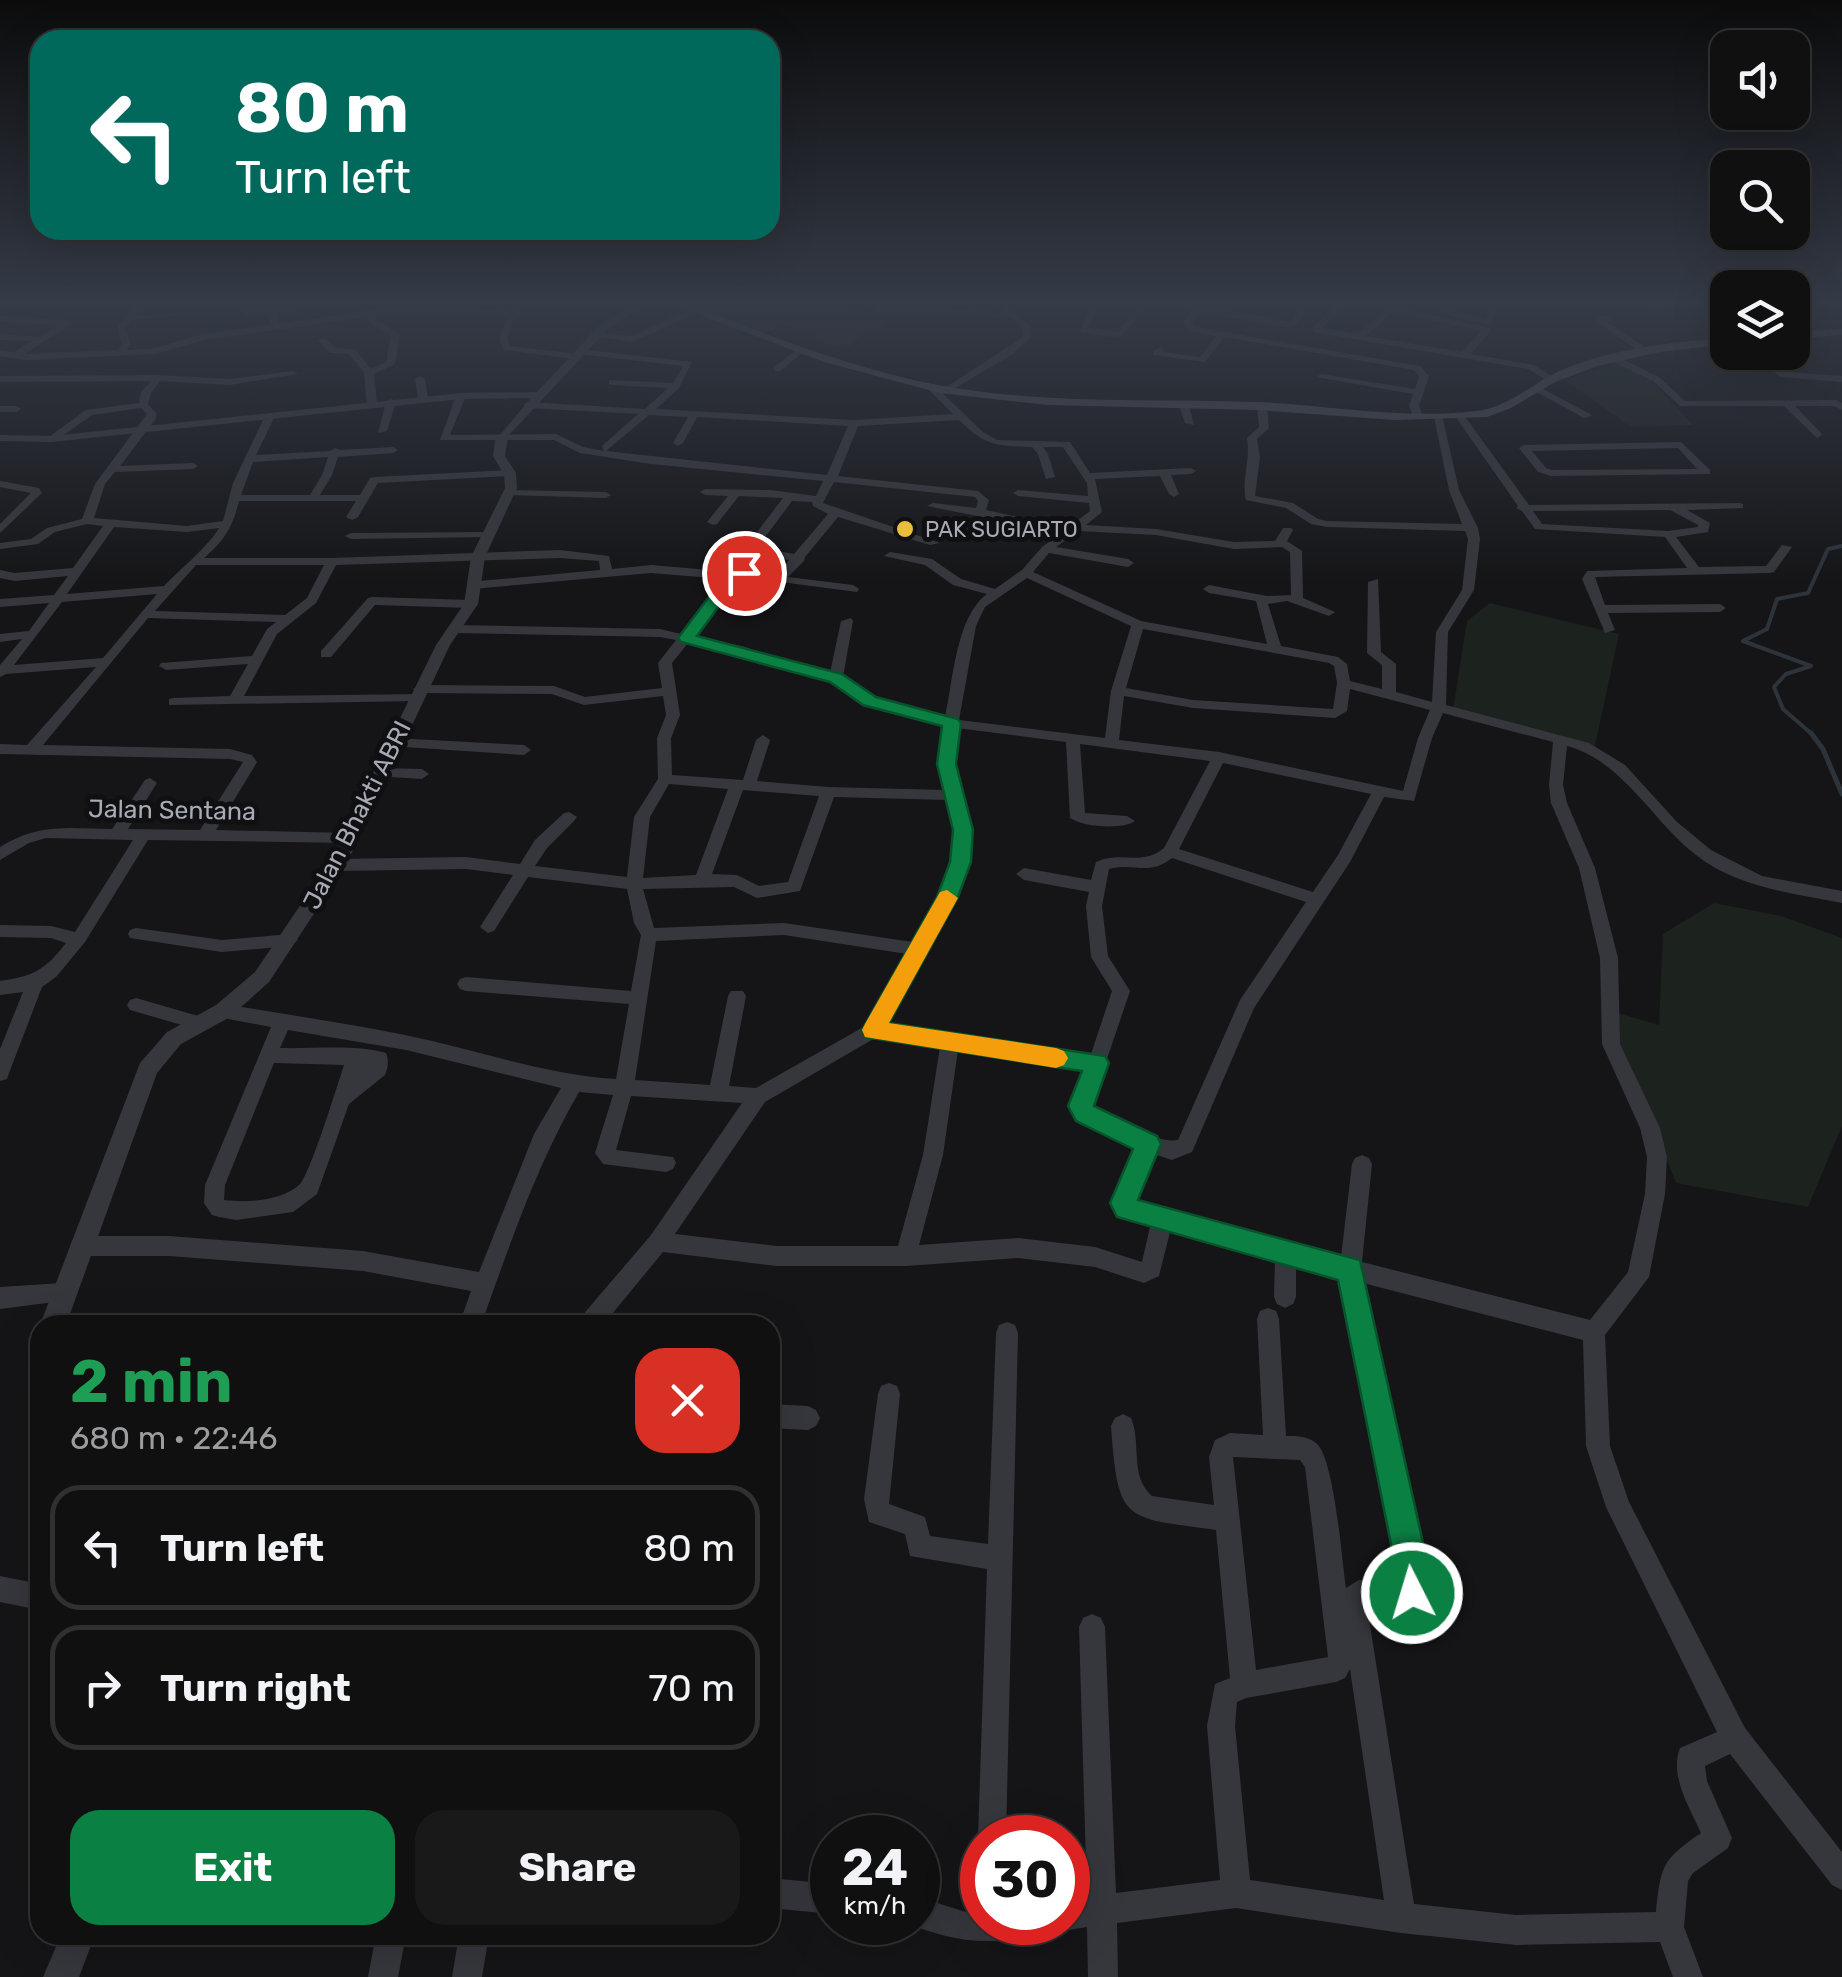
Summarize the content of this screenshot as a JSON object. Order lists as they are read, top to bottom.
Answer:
{
  "streets": {
    "street": ["Jalan Sentana", "Jalan Bhakti ABRI"]
  },
  "crossings": [
    ["Jalan Sentana", "Jalan Bhakti ABRI"]
  ],
  "places": ["PAK SUGIARTO"],
  "page": {
    "turn": ["80 m", "Turn left"],
    "heading": ["2 min", "680 m · 22:46"],
    "list": [
      {
        "name": "Turn left",
        "value": "80 m"
      },
      {
        "name": "Turn right",
        "value": "70 m"
      }
    ],
    "buttons": ["Exit", "Share"],
    "speed": "24 km/h",
    "limit": "30"
  }
}
